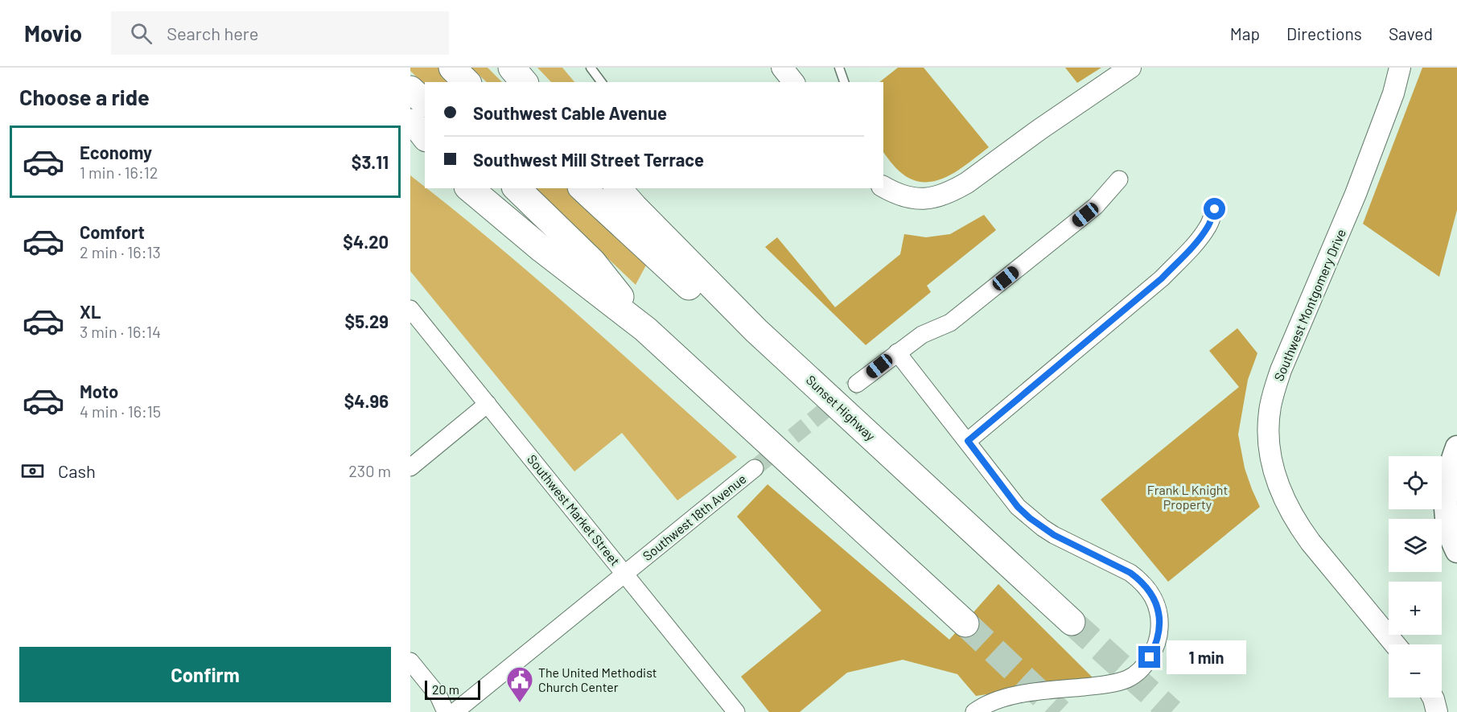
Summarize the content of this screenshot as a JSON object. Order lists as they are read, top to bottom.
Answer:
{
  "streets": {
    "highway": ["Sunset Highway"],
    "street": ["Southwest Montgomery Drive", "Southwest Market Street", "Southwest 18th Avenue"]
  },
  "crossings": [
    ["Southwest Market Street", "Southwest 18th Avenue"]
  ],
  "parks": ["Frank L Knight Property"],
  "places": {
    "public building": ["The United Methodist Church Center"]
  },
  "scale_bar": "20 m",
  "page": {
    "header": "Movio",
    "search": "Search here",
    "nav": ["Map", "Directions", "Saved"],
    "heading": "Choose a ride",
    "banner": ["Southwest Cable Avenue", "Southwest Mill Street Terrace"],
    "list": [
      {
        "name": "Economy",
        "note": "1 min · 16:12",
        "value": "$3.11"
      },
      {
        "name": "Comfort",
        "note": "2 min · 16:13",
        "value": "$4.20"
      },
      {
        "name": "XL",
        "note": "3 min · 16:14",
        "value": "$5.29"
      },
      {
        "name": "Moto",
        "note": "4 min · 16:15",
        "value": "$4.96"
      }
    ],
    "pay": ["Cash", "230 m"],
    "map_buttons": ["+", "−"],
    "buttons": "Confirm",
    "bubble": "1 min",
    "scale": "20 m"
  }
}
